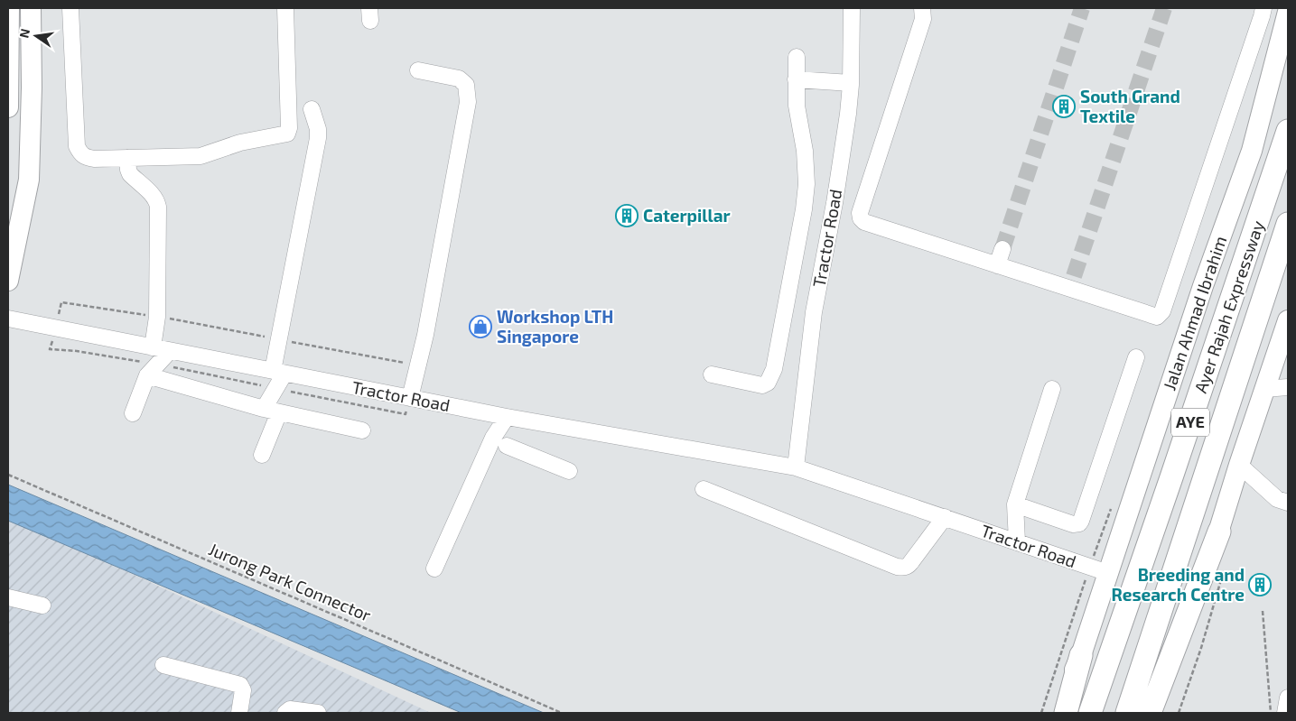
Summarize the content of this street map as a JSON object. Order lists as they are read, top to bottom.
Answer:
{
  "streets": {
    "highway": ["Ayer Rajah Expressway", "AYE"],
    "main road": ["Jalan Ahmad Ibrahim"],
    "street": ["Tractor Road"],
    "path": ["Jurong Park Connector"]
  },
  "crossings": [
    ["Tractor Road", "Jalan Ahmad Ibrahim"]
  ],
  "places": {
    "building": ["South Grand Textile", "Caterpillar", "Breeding and Research Centre"],
    "shop": ["Workshop LTH Singapore"]
  },
  "north": "left"
}
